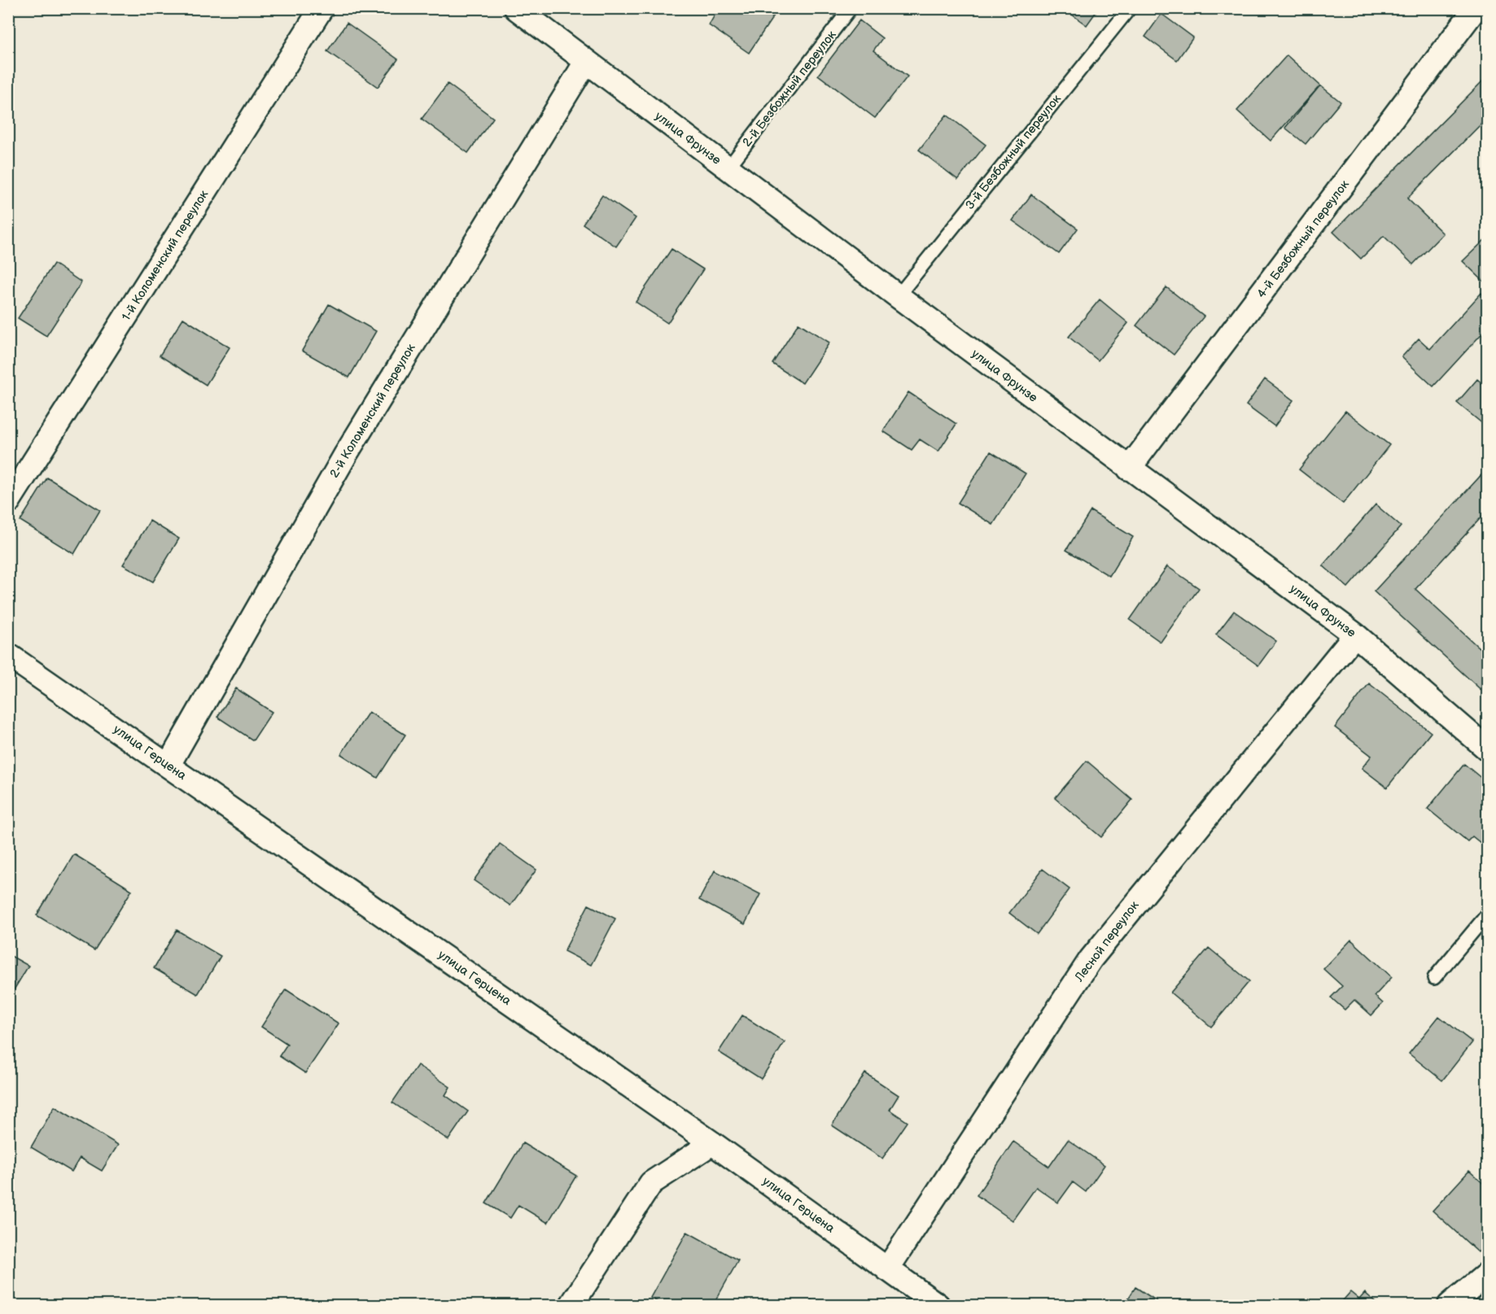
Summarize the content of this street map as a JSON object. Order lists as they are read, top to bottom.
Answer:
{
  "streets": {
    "street": [
      "улица Фрунзе",
      "4-й Безбожный переулок",
      "1-й Коломенский переулок",
      "2-й Коломенский переулок",
      "улица Герцена",
      "Лесной переулок"
    ],
    "lane": ["2-й Безбожный переулок", "3-й Безбожный переулок"]
  },
  "crossings": [
    ["2-й Безбожный переулок", "улица Фрунзе"],
    ["улица Фрунзе", "3-й Безбожный переулок"],
    ["улица Фрунзе", "4-й Безбожный переулок"],
    ["улица Фрунзе", "2-й Коломенский переулок"],
    ["улица Фрунзе", "Лесной переулок"],
    ["2-й Коломенский переулок", "улица Герцена"],
    ["улица Герцена", "Лесной переулок"]
  ]
}
